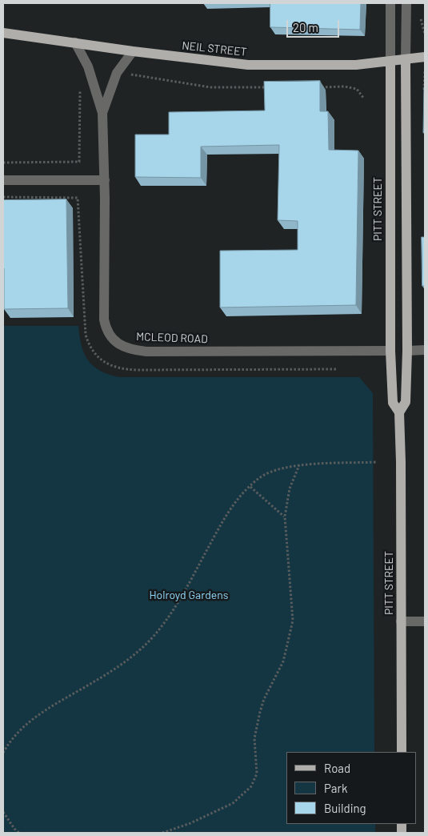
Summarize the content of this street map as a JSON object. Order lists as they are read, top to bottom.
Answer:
{
  "streets": {
    "main road": ["NEIL STREET", "PITT STREET"],
    "street": ["MCLEOD ROAD"]
  },
  "crossings": [
    ["NEIL STREET", "PITT STREET"],
    ["NEIL STREET", "MCLEOD ROAD"],
    ["PITT STREET", "MCLEOD ROAD"]
  ],
  "parks": ["Holroyd Gardens"],
  "legend": ["Road", "Park", "Building"],
  "scale_bar": "20 m"
}
